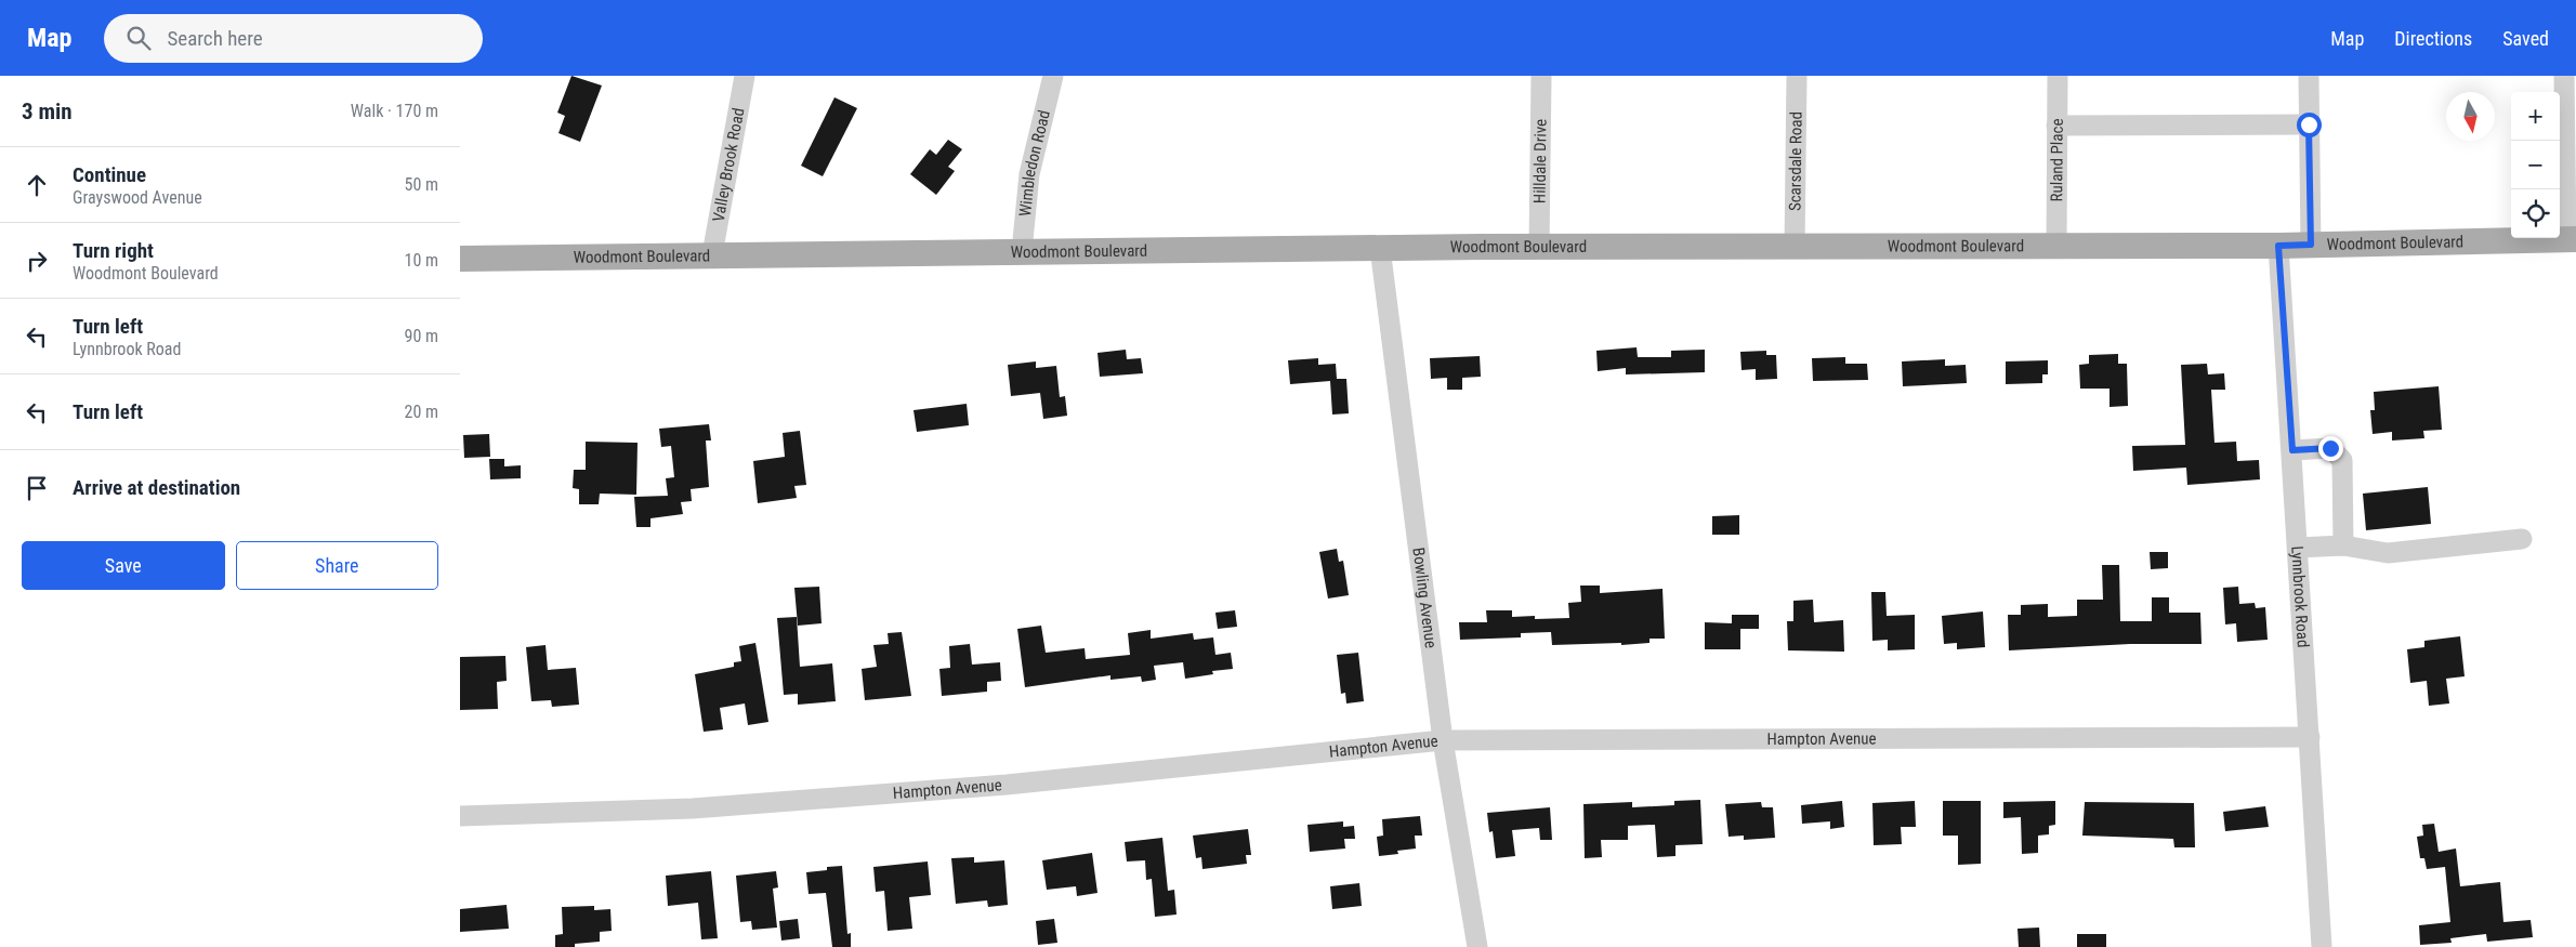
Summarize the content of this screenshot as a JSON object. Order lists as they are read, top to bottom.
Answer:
{
  "streets": {
    "main road": ["Woodmont Boulevard"],
    "street": [
      "Ruland Place",
      "Hilldale Drive",
      "Scarsdale Road",
      "Wimbledon Road",
      "Valley Brook Road",
      "Lynnbrook Road",
      "Bowling Avenue",
      "Hampton Avenue"
    ]
  },
  "crossings": [
    ["Ruland Place", "Woodmont Boulevard"],
    ["Hilldale Drive", "Woodmont Boulevard"],
    ["Scarsdale Road", "Woodmont Boulevard"],
    ["Wimbledon Road", "Woodmont Boulevard"],
    ["Valley Brook Road", "Woodmont Boulevard"],
    ["Woodmont Boulevard", "Lynnbrook Road"],
    ["Woodmont Boulevard", "Bowling Avenue"],
    ["Lynnbrook Road", "Hampton Avenue"],
    ["Bowling Avenue", "Hampton Avenue"]
  ],
  "north": "bottom",
  "page": {
    "header": "Map",
    "search": "Search here",
    "nav": ["Map", "Directions", "Saved"],
    "heading": ["3 min", "Walk · 170 m"],
    "map_buttons": ["+", "−"],
    "list": [
      ["Continue", "Grayswood Avenue", "50 m"],
      ["Turn right", "Woodmont Boulevard", "10 m"],
      ["Turn left", "Lynnbrook Road", "90 m"],
      ["Turn left", "20 m"],
      "Arrive at destination"
    ],
    "buttons": ["Save", "Share"]
  }
}
